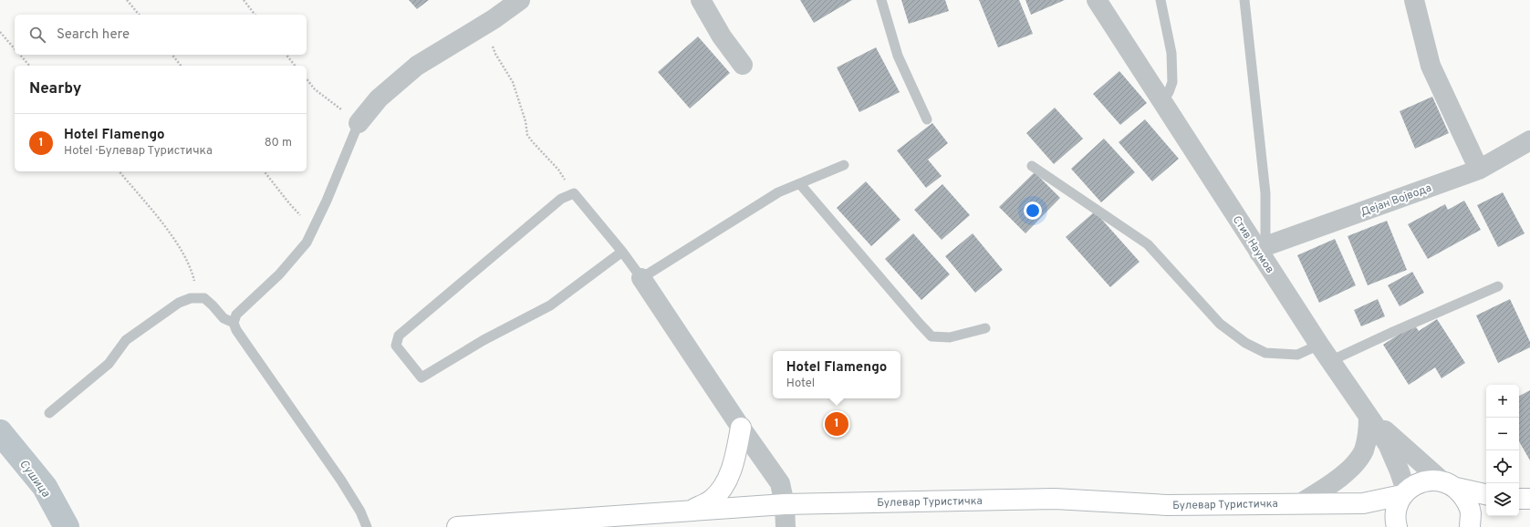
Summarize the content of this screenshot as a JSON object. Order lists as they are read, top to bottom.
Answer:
{
  "streets": {
    "main road": ["Булевар Туристичка"],
    "street": ["Дејан Војвода", "Стив Наумов"]
  },
  "crossings": [
    ["Дејан Војвода", "Стив Наумов"],
    ["Стив Наумов", "Булевар Туристичка"]
  ],
  "water": ["Сушица"],
  "page": {
    "search": "Search here",
    "heading": "Nearby",
    "list": [
      {
        "mark": "1",
        "name": "Hotel Flamengo",
        "note": "Hotel · Булевар Туристичка",
        "value": "80 m"
      }
    ],
    "popup": ["Hotel Flamengo", "Hotel"],
    "map_buttons": ["+", "−"],
    "pins": "1"
  }
}
